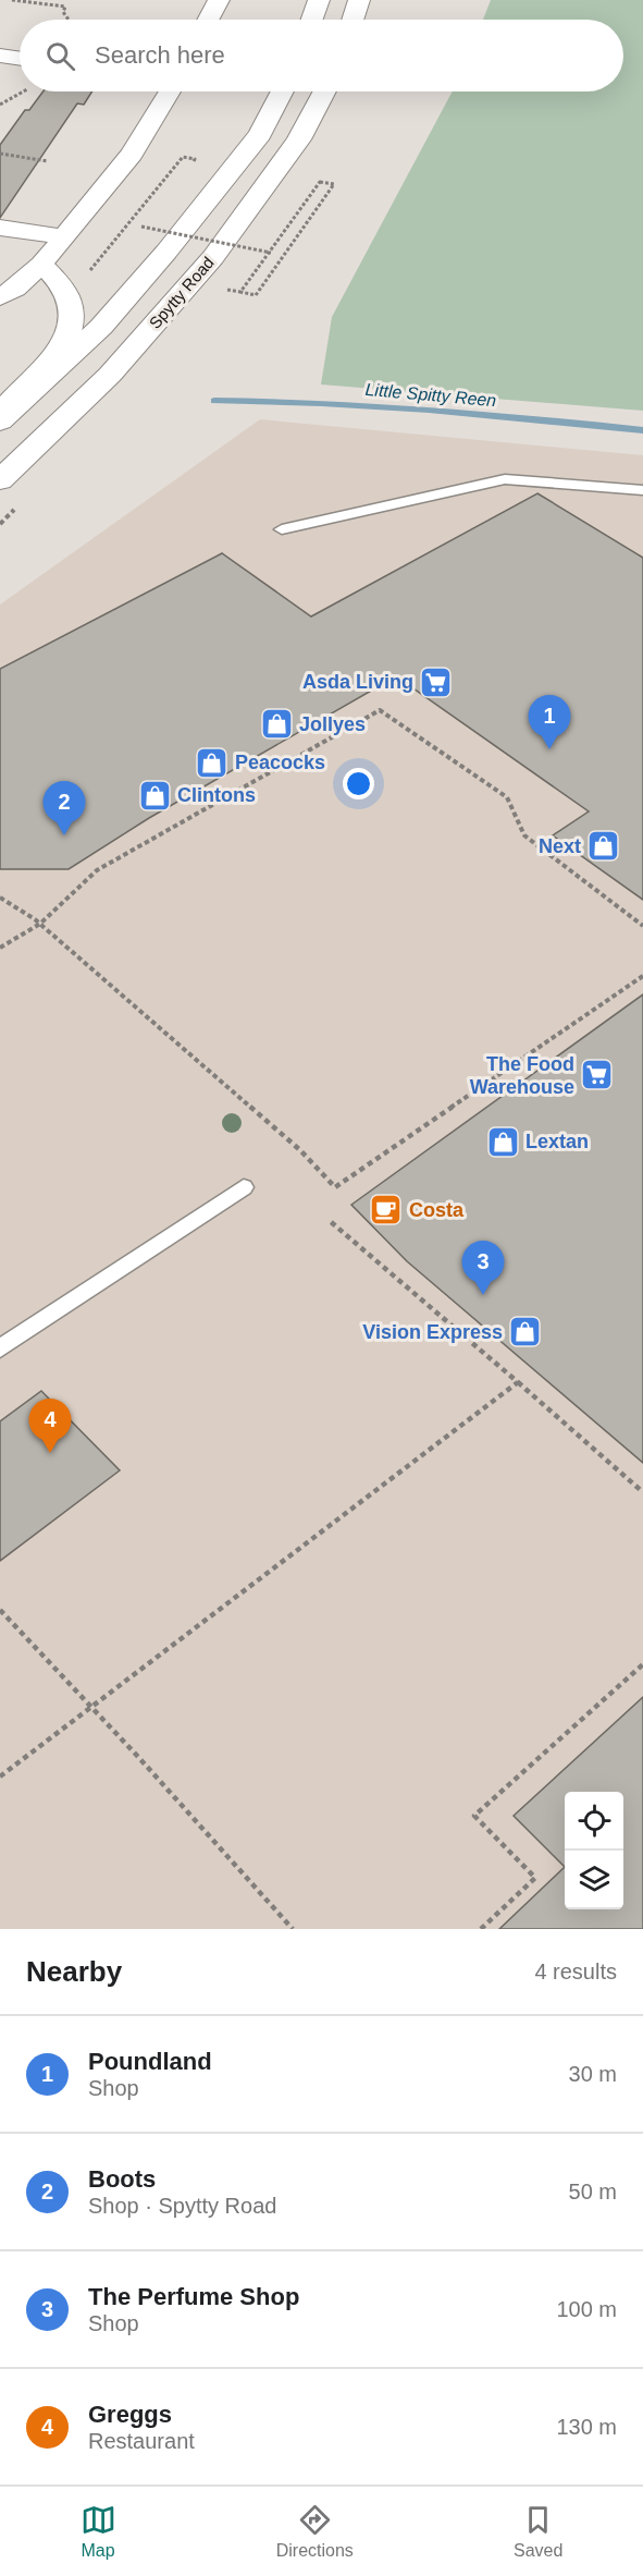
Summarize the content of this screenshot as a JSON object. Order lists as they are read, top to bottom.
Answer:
{
  "streets": {
    "main road": ["Spytty Road"]
  },
  "water": ["Little Spitty Reen"],
  "places": {
    "supermarket": ["Asda Living", "The Food Warehouse"],
    "shop": [
      "Jollyes",
      "Peacocks",
      "Clintons",
      "Next",
      "Lextan",
      "Vision Express"
    ],
    "cafe": ["Costa"]
  },
  "page": {
    "search": "Search here",
    "pins": [
      "1",
      "2",
      "3",
      "4"
    ],
    "heading": ["Nearby", "4 results"],
    "list": [
      {
        "mark": "1",
        "name": "Poundland",
        "note": "Shop",
        "value": "30 m"
      },
      {
        "mark": "2",
        "name": "Boots",
        "note": "Shop · Spytty Road",
        "value": "50 m"
      },
      {
        "mark": "3",
        "name": "The Perfume Shop",
        "note": "Shop",
        "value": "100 m"
      },
      {
        "mark": "4",
        "name": "Greggs",
        "note": "Restaurant",
        "value": "130 m"
      }
    ],
    "nav": ["Map", "Directions", "Saved"]
  }
}
